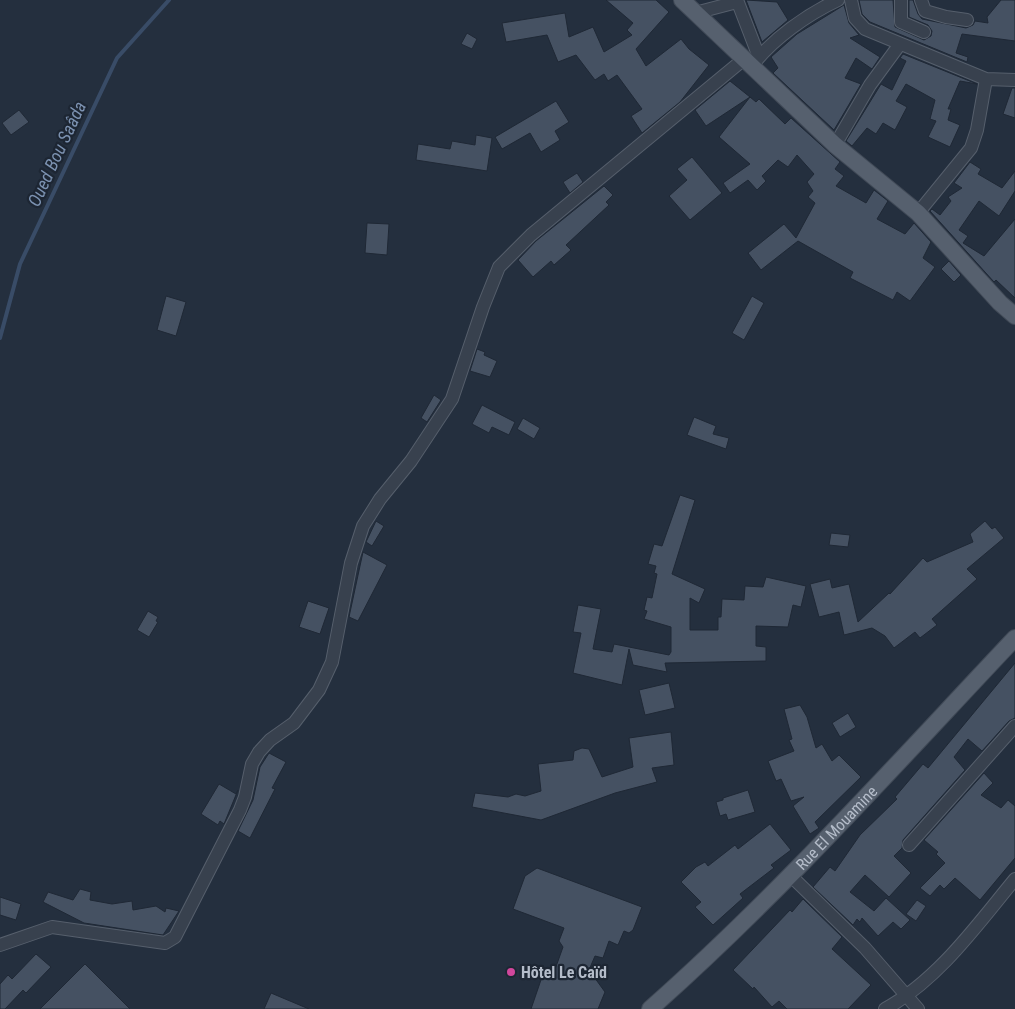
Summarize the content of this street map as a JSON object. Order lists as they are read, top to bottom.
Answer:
{
  "streets": {
    "main road": ["Rue El Mouamine"]
  },
  "water": ["Oued Bou Saâda"],
  "places": ["Hôtel Le Caïd"]
}
